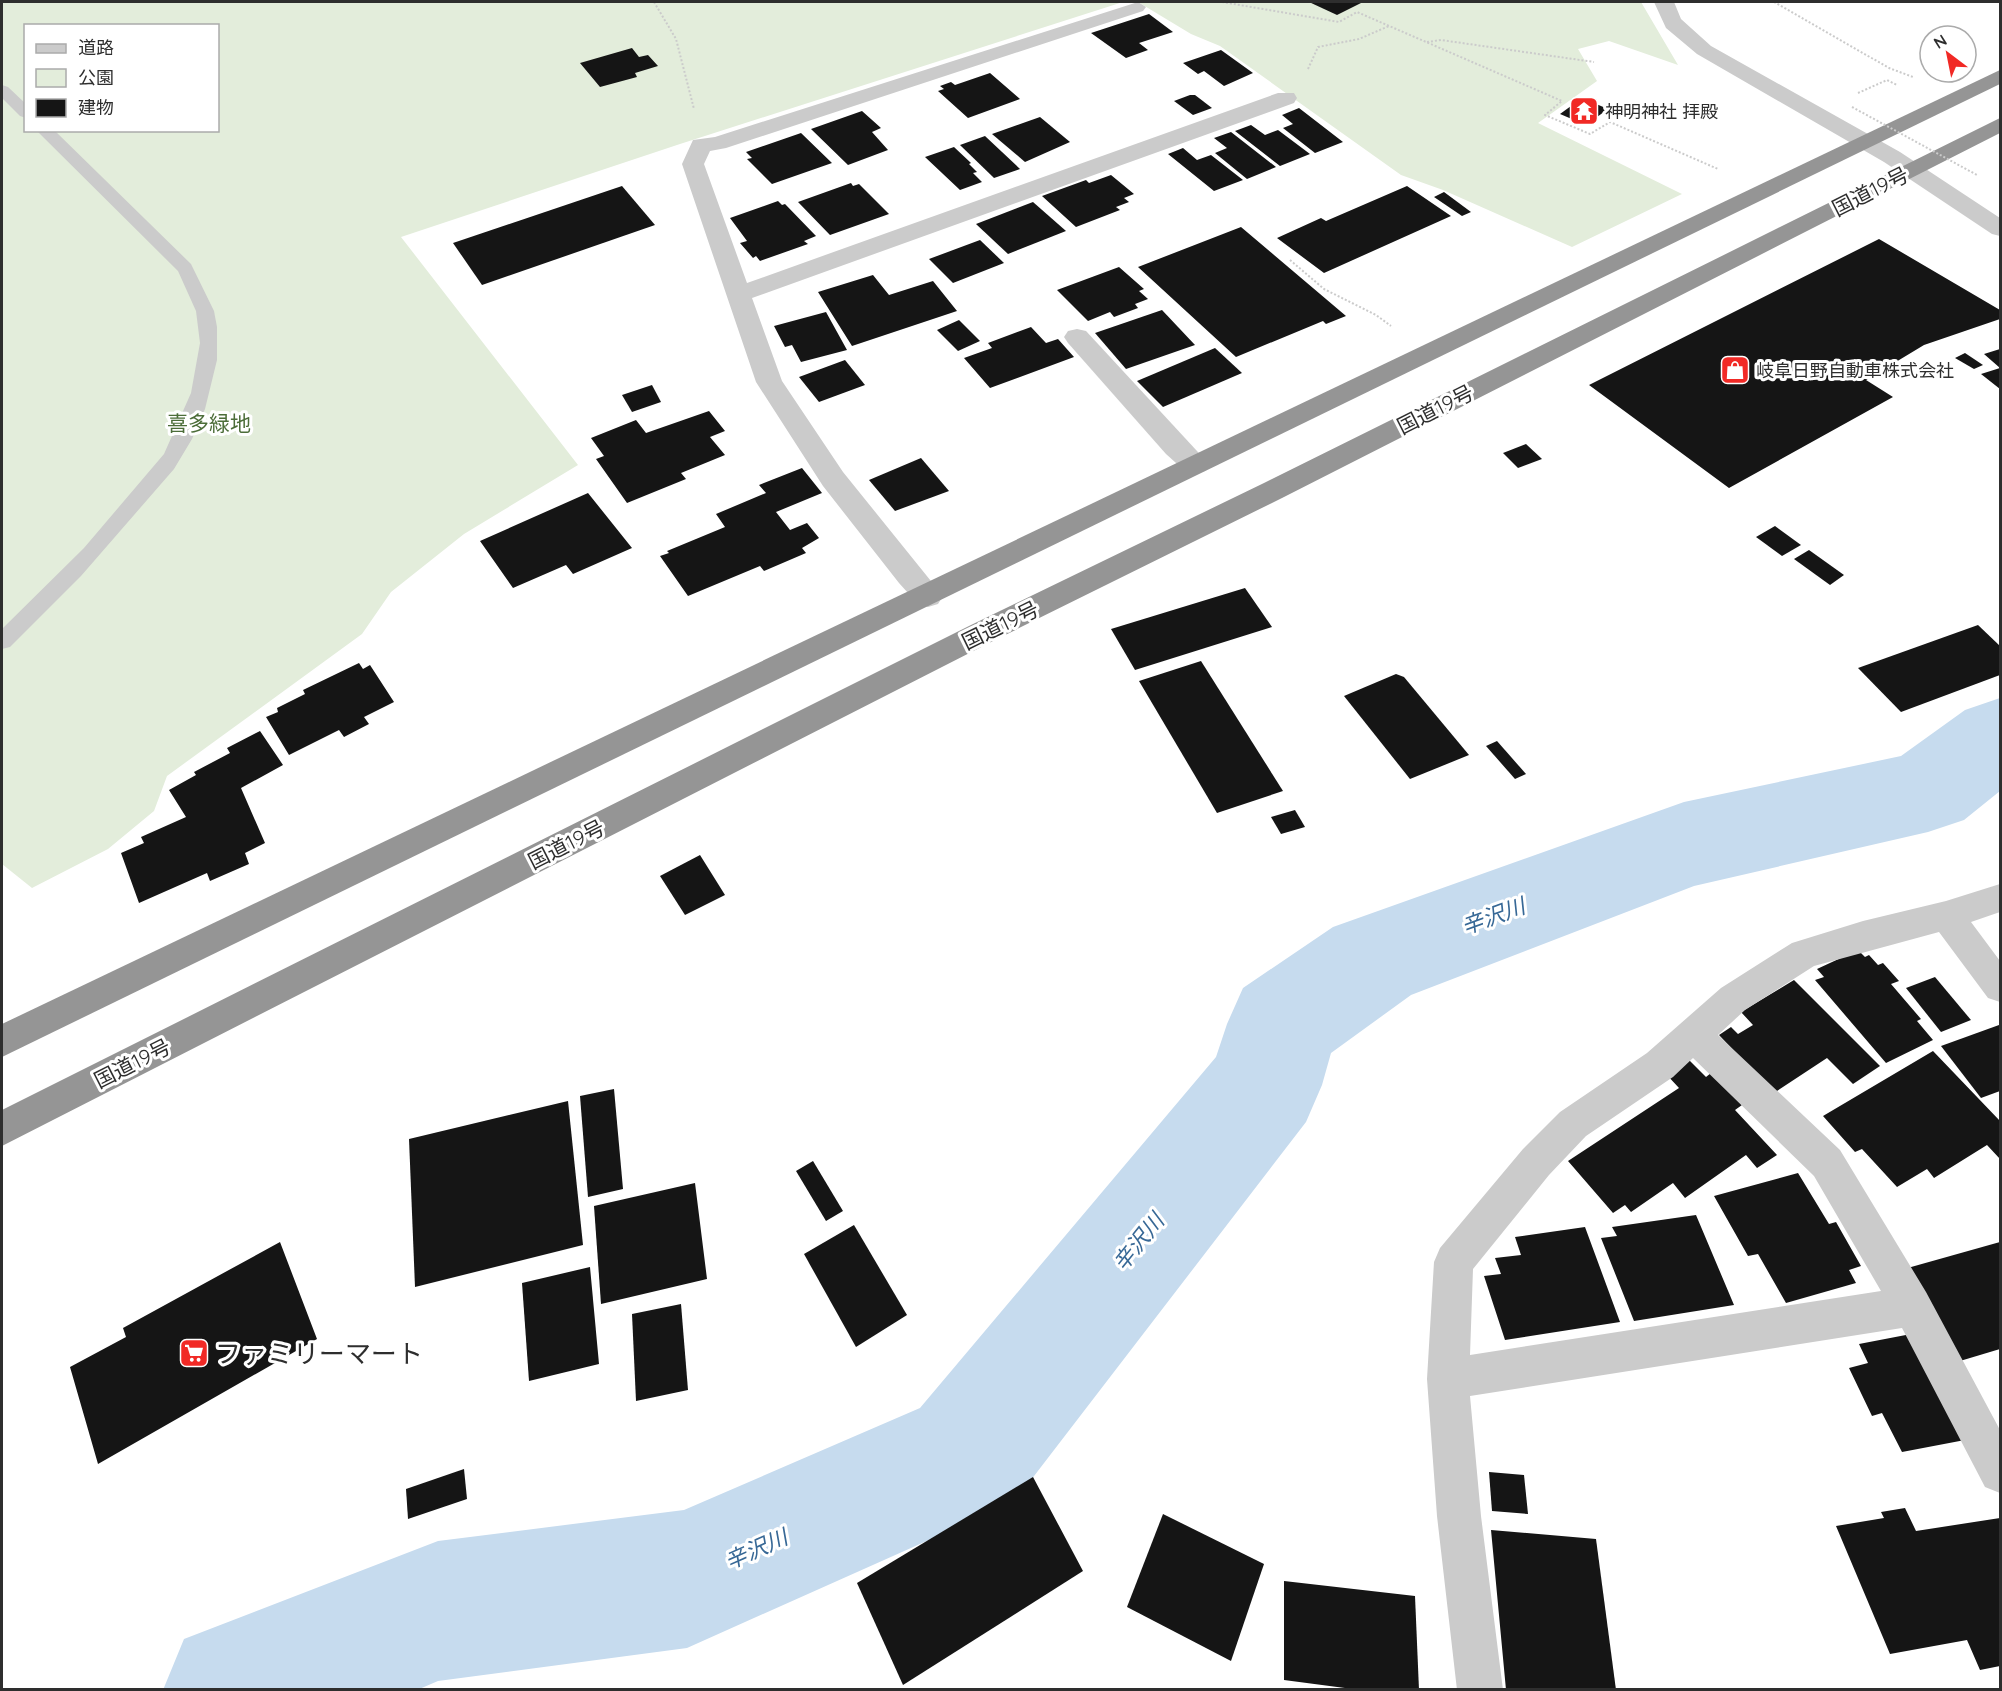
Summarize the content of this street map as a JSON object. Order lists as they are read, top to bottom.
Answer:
{
  "streets": {
    "highway": ["国道19号"]
  },
  "water": ["辛沢川"],
  "parks": ["喜多緑地"],
  "places": {
    "temple": ["神明神社 拝殿"],
    "shop": ["岐阜日野自動車株式会社"],
    "supermarket": ["ファミリーマート"]
  },
  "legend": ["道路", "公園", "建物"],
  "north": "top left"
}
